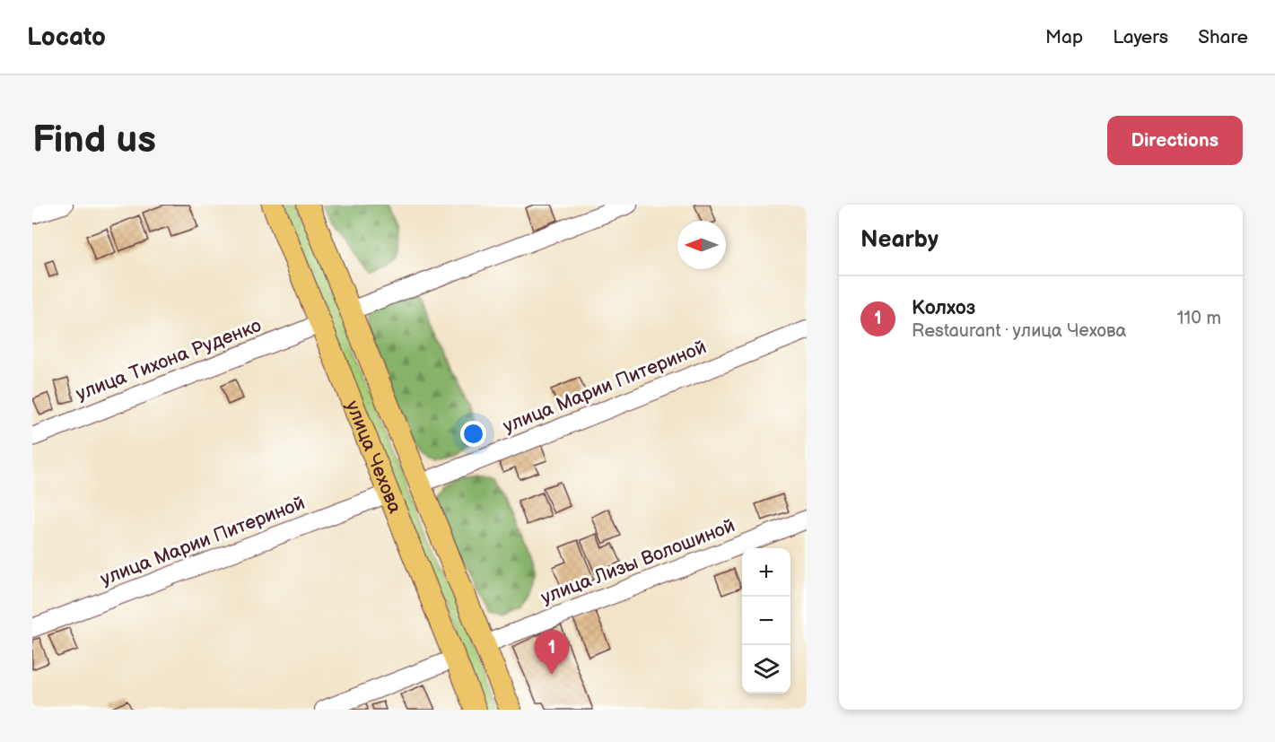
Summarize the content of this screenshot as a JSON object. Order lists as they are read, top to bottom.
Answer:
{
  "streets": {
    "main road": ["улица Чехова"],
    "street": ["улица Тихона Руденко", "улица Марии Питериной", "улица Лизы Волошиной"]
  },
  "crossings": [
    ["улица Тихона Руденко", "улица Чехова"],
    ["улица Марии Питериной", "улица Чехова"],
    ["улица Чехова", "улица Лизы Волошиной"]
  ],
  "north": "left",
  "page": {
    "header": "Locato",
    "nav": ["Map", "Layers", "Share"],
    "buttons": "Directions",
    "title": "Find us",
    "heading": "Nearby",
    "list": [
      {
        "mark": "1",
        "name": "Колхоз",
        "note": "Restaurant · улица Чехова",
        "value": "110 m"
      }
    ],
    "map_buttons": ["+", "−"],
    "pins": "1"
  }
}
